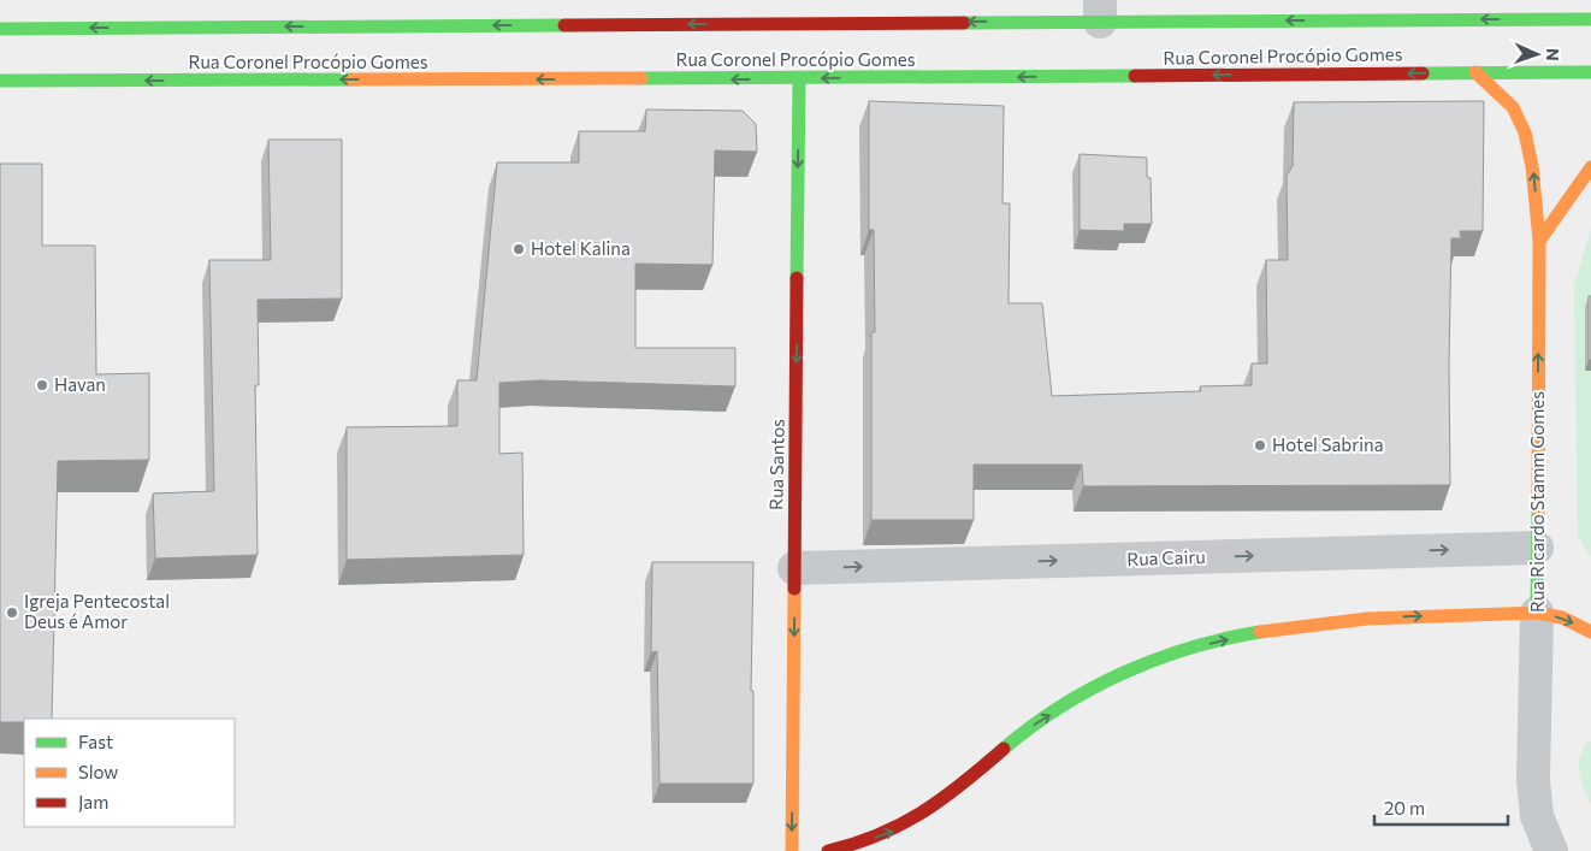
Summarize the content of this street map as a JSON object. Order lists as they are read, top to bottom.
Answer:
{
  "streets": {
    "main road": ["Rua Coronel Procópio Gomes", "Rua Santos", "Rua Ricardo Stamm Gomes"],
    "street": ["Rua Cairu"]
  },
  "crossings": [
    ["Rua Coronel Procópio Gomes", "Rua Santos"],
    ["Rua Coronel Procópio Gomes", "Rua Ricardo Stamm Gomes"],
    ["Rua Santos", "Rua Cairu"],
    ["Rua Ricardo Stamm Gomes", "Rua Cairu"]
  ],
  "one_way": [
    "Rua Coronel Procópio Gomes",
    "Rua Santos",
    "Rua Ricardo Stamm Gomes",
    "Rua Cairu"
  ],
  "places": [
    "Hotel Kalina",
    "Havan",
    "Hotel Sabrina",
    "Igreja Pentecostal Deus é Amor"
  ],
  "legend": ["Fast", "Slow", "Jam"],
  "scale_bar": "20 m",
  "north": "right"
}
